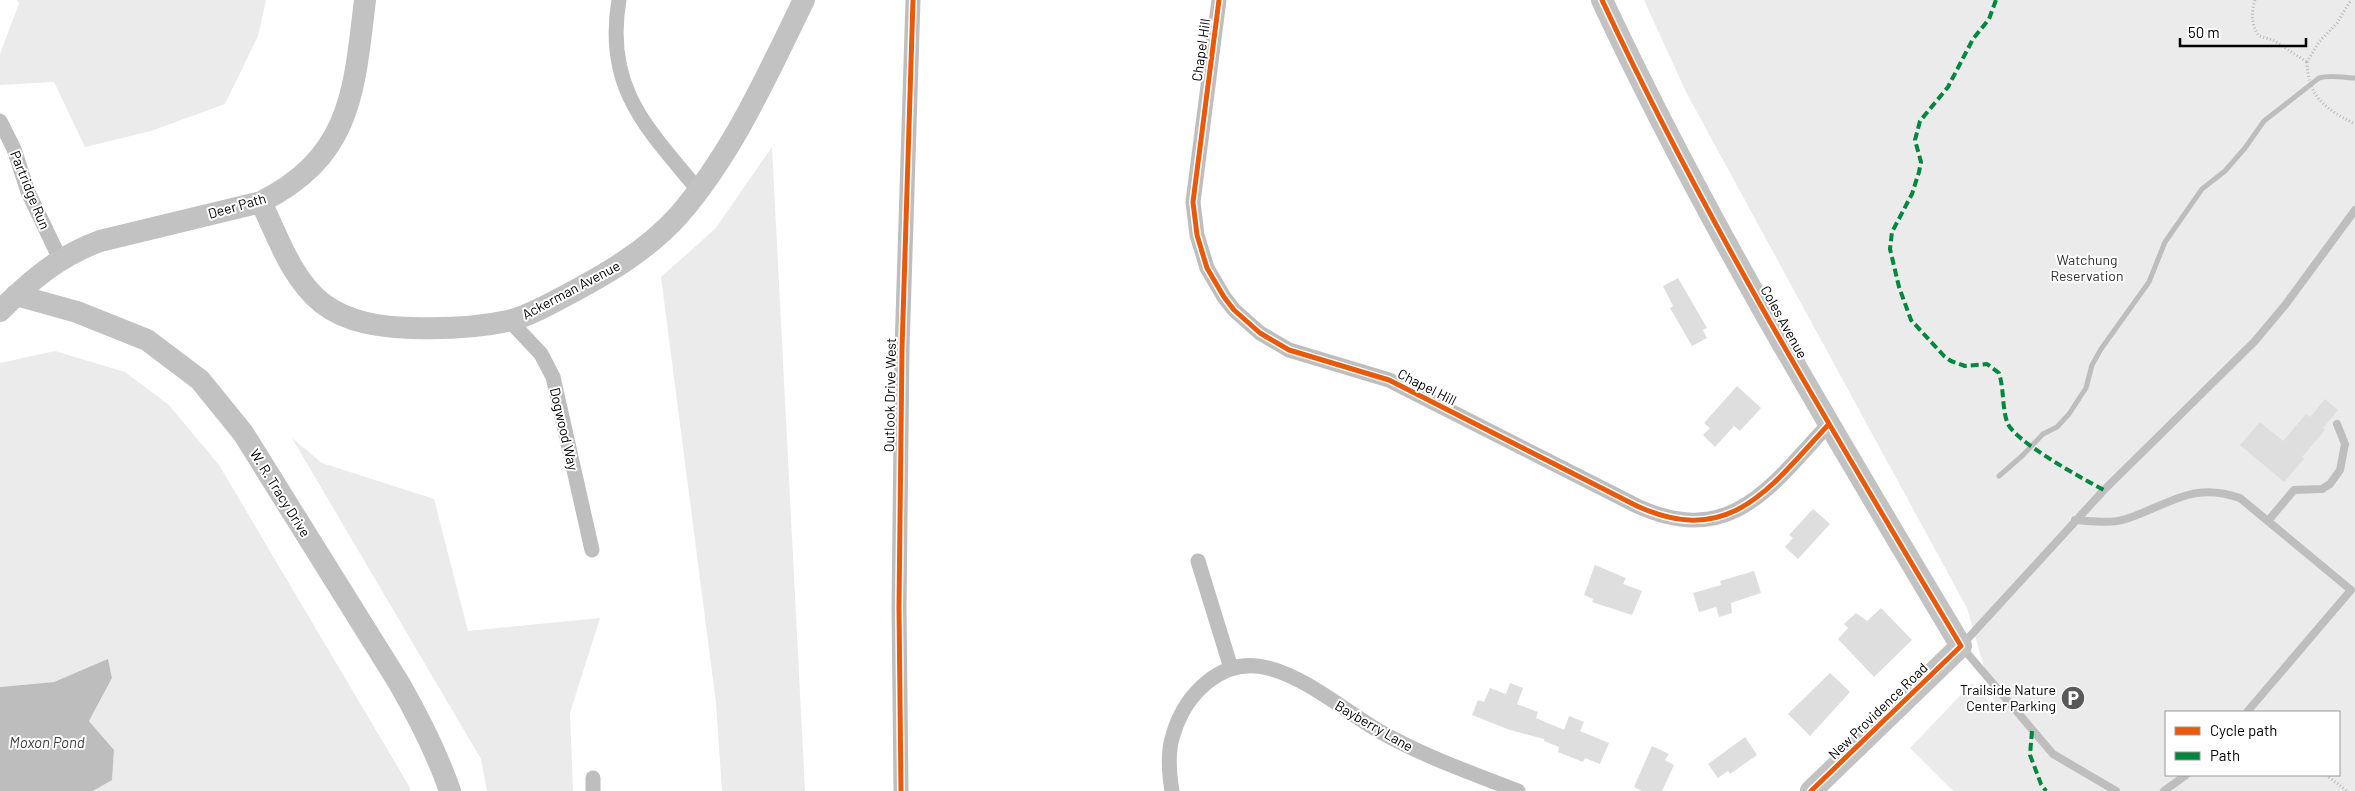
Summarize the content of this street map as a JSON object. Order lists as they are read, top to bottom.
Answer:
{
  "streets": {
    "street": [
      "Chapel Hill",
      "Partridge Run",
      "Deer Path",
      "Ackerman Avenue",
      "Coles Avenue",
      "Outlook Drive West",
      "Dogwood Way",
      "W. R. Tracy Drive",
      "New Providence Road",
      "Bayberry Lane"
    ]
  },
  "crossings": [
    ["Chapel Hill", "Coles Avenue"],
    ["Partridge Run", "Deer Path"],
    ["Deer Path", "Ackerman Avenue"],
    ["Deer Path", "W. R. Tracy Drive"],
    ["Ackerman Avenue", "Dogwood Way"],
    ["Coles Avenue", "New Providence Road"]
  ],
  "water": ["Moxon Pond"],
  "parks": ["Watchung Reservation"],
  "places": {
    "parking": ["Trailside Nature Center Parking"]
  },
  "legend": ["Cycle path", "Path"],
  "scale_bar": "50 m"
}
